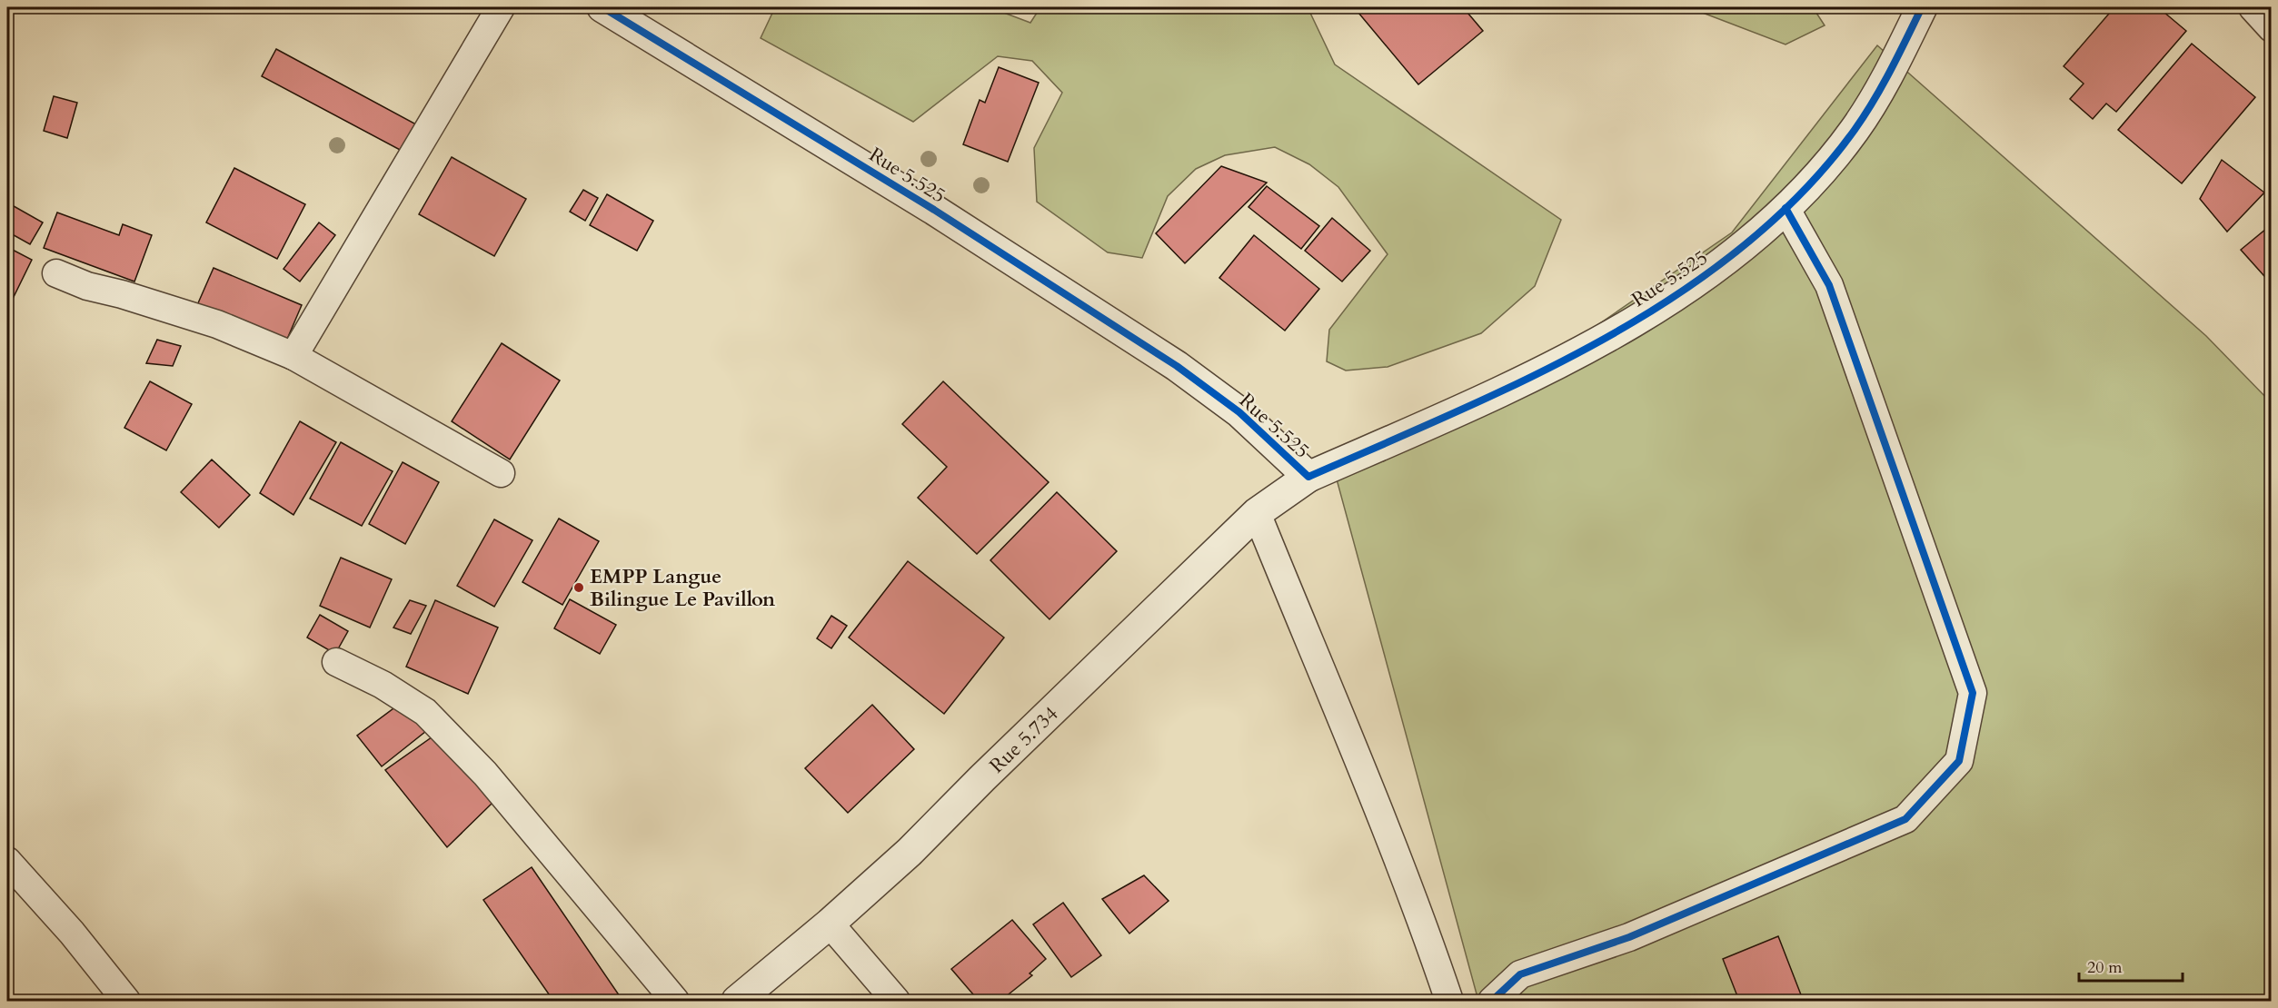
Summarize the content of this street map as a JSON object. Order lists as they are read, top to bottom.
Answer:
{
  "streets": {
    "street": ["Rue 5.525", "Rue 5.734"]
  },
  "crossings": [
    ["Rue 5.525", "Rue 5.734"]
  ],
  "places": ["EMPP Langue Bilingue Le Pavillon"],
  "scale_bar": "20 m"
}
